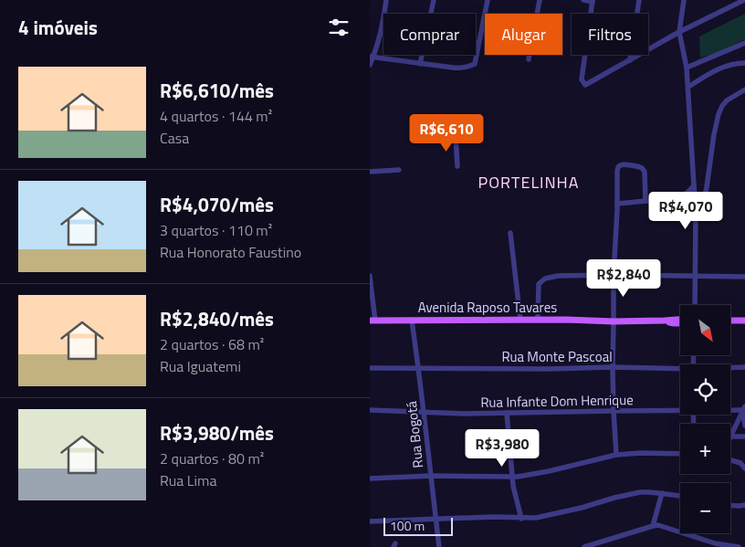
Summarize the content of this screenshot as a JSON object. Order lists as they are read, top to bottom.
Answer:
{
  "streets": {
    "main road": ["Avenida Raposo Tavares"],
    "street": ["Rua Monte Pascoal", "Rua Infante Dom Henrique", "Rua Bogotá"]
  },
  "crossings": [
    ["Avenida Raposo Tavares", "Rua Bogotá"],
    ["Rua Monte Pascoal", "Rua Bogotá"],
    ["Rua Infante Dom Henrique", "Rua Bogotá"]
  ],
  "districts": ["PORTELINHA"],
  "scale_bar": "100 m",
  "north": "bottom right",
  "page": {
    "heading": "4 imóveis",
    "chip": ["Comprar", "Alugar", "Filtros"],
    "list": [
      {
        "name": "R$6,610/mês",
        "note": "4 quartos · 144 m² · Casa"
      },
      {
        "name": "R$4,070/mês",
        "note": "3 quartos · 110 m² · Rua Honorato Faustino"
      },
      {
        "name": "R$2,840/mês",
        "note": "2 quartos · 68 m² · Rua Iguatemi"
      },
      {
        "name": "R$3,980/mês",
        "note": "2 quartos · 80 m² · Rua Lima"
      }
    ],
    "price": [
      "R$6,610",
      "R$4,070",
      "R$2,840",
      "R$3,980"
    ],
    "map_buttons": ["+", "−"],
    "scale": "100 m"
  }
}
